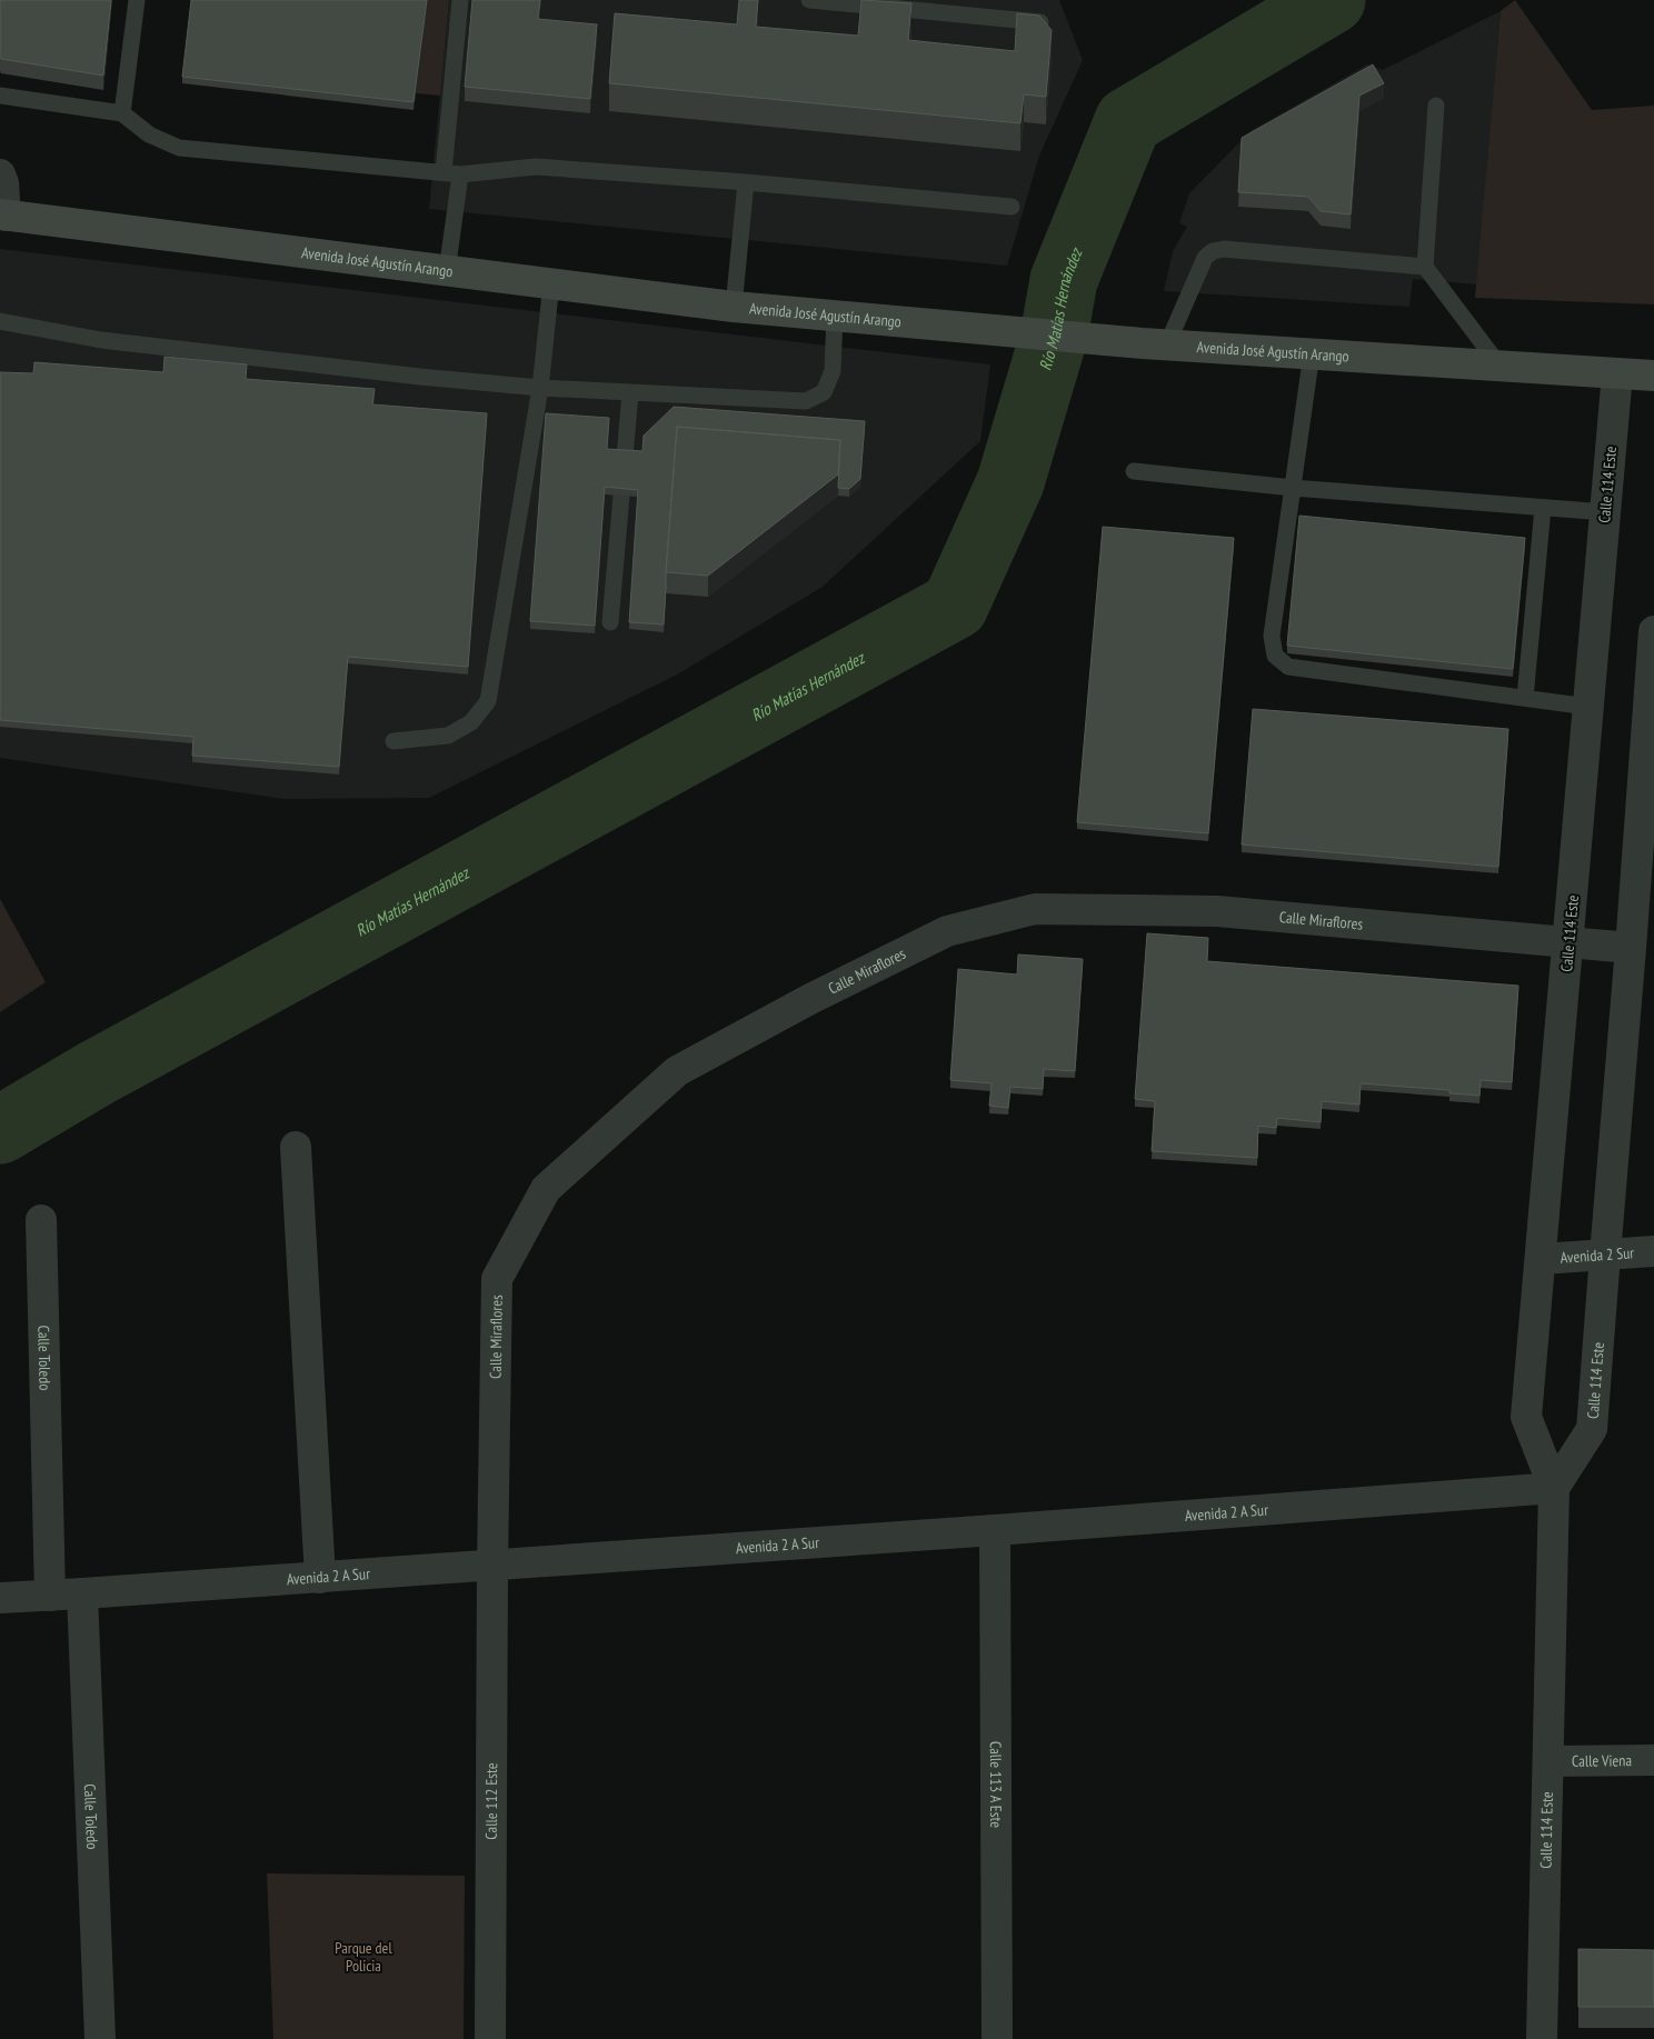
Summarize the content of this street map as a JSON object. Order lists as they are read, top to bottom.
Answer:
{
  "streets": {
    "main road": ["Avenida José Agustín Arango"],
    "street": [
      "Calle 114 Este",
      "Calle Miraflores",
      "Avenida 2 Sur",
      "Calle Toledo",
      "Avenida 2 A Sur",
      "Calle Viena",
      "Calle 113 A Este",
      "Calle 112 Este"
    ]
  },
  "crossings": [
    ["Avenida José Agustín Arango", "Calle 114 Este"],
    ["Calle 114 Este", "Calle Miraflores"],
    ["Calle 114 Este", "Avenida 2 Sur"],
    ["Calle 114 Este", "Avenida 2 A Sur"],
    ["Calle 114 Este", "Calle Viena"],
    ["Calle Miraflores", "Avenida 2 A Sur"],
    ["Calle Miraflores", "Calle 112 Este"],
    ["Calle Toledo", "Avenida 2 A Sur"],
    ["Avenida 2 A Sur", "Calle 113 A Este"],
    ["Avenida 2 A Sur", "Calle 112 Este"]
  ],
  "water": ["Río Matías Hernández"],
  "parks": ["Parque del Policia"]
}
